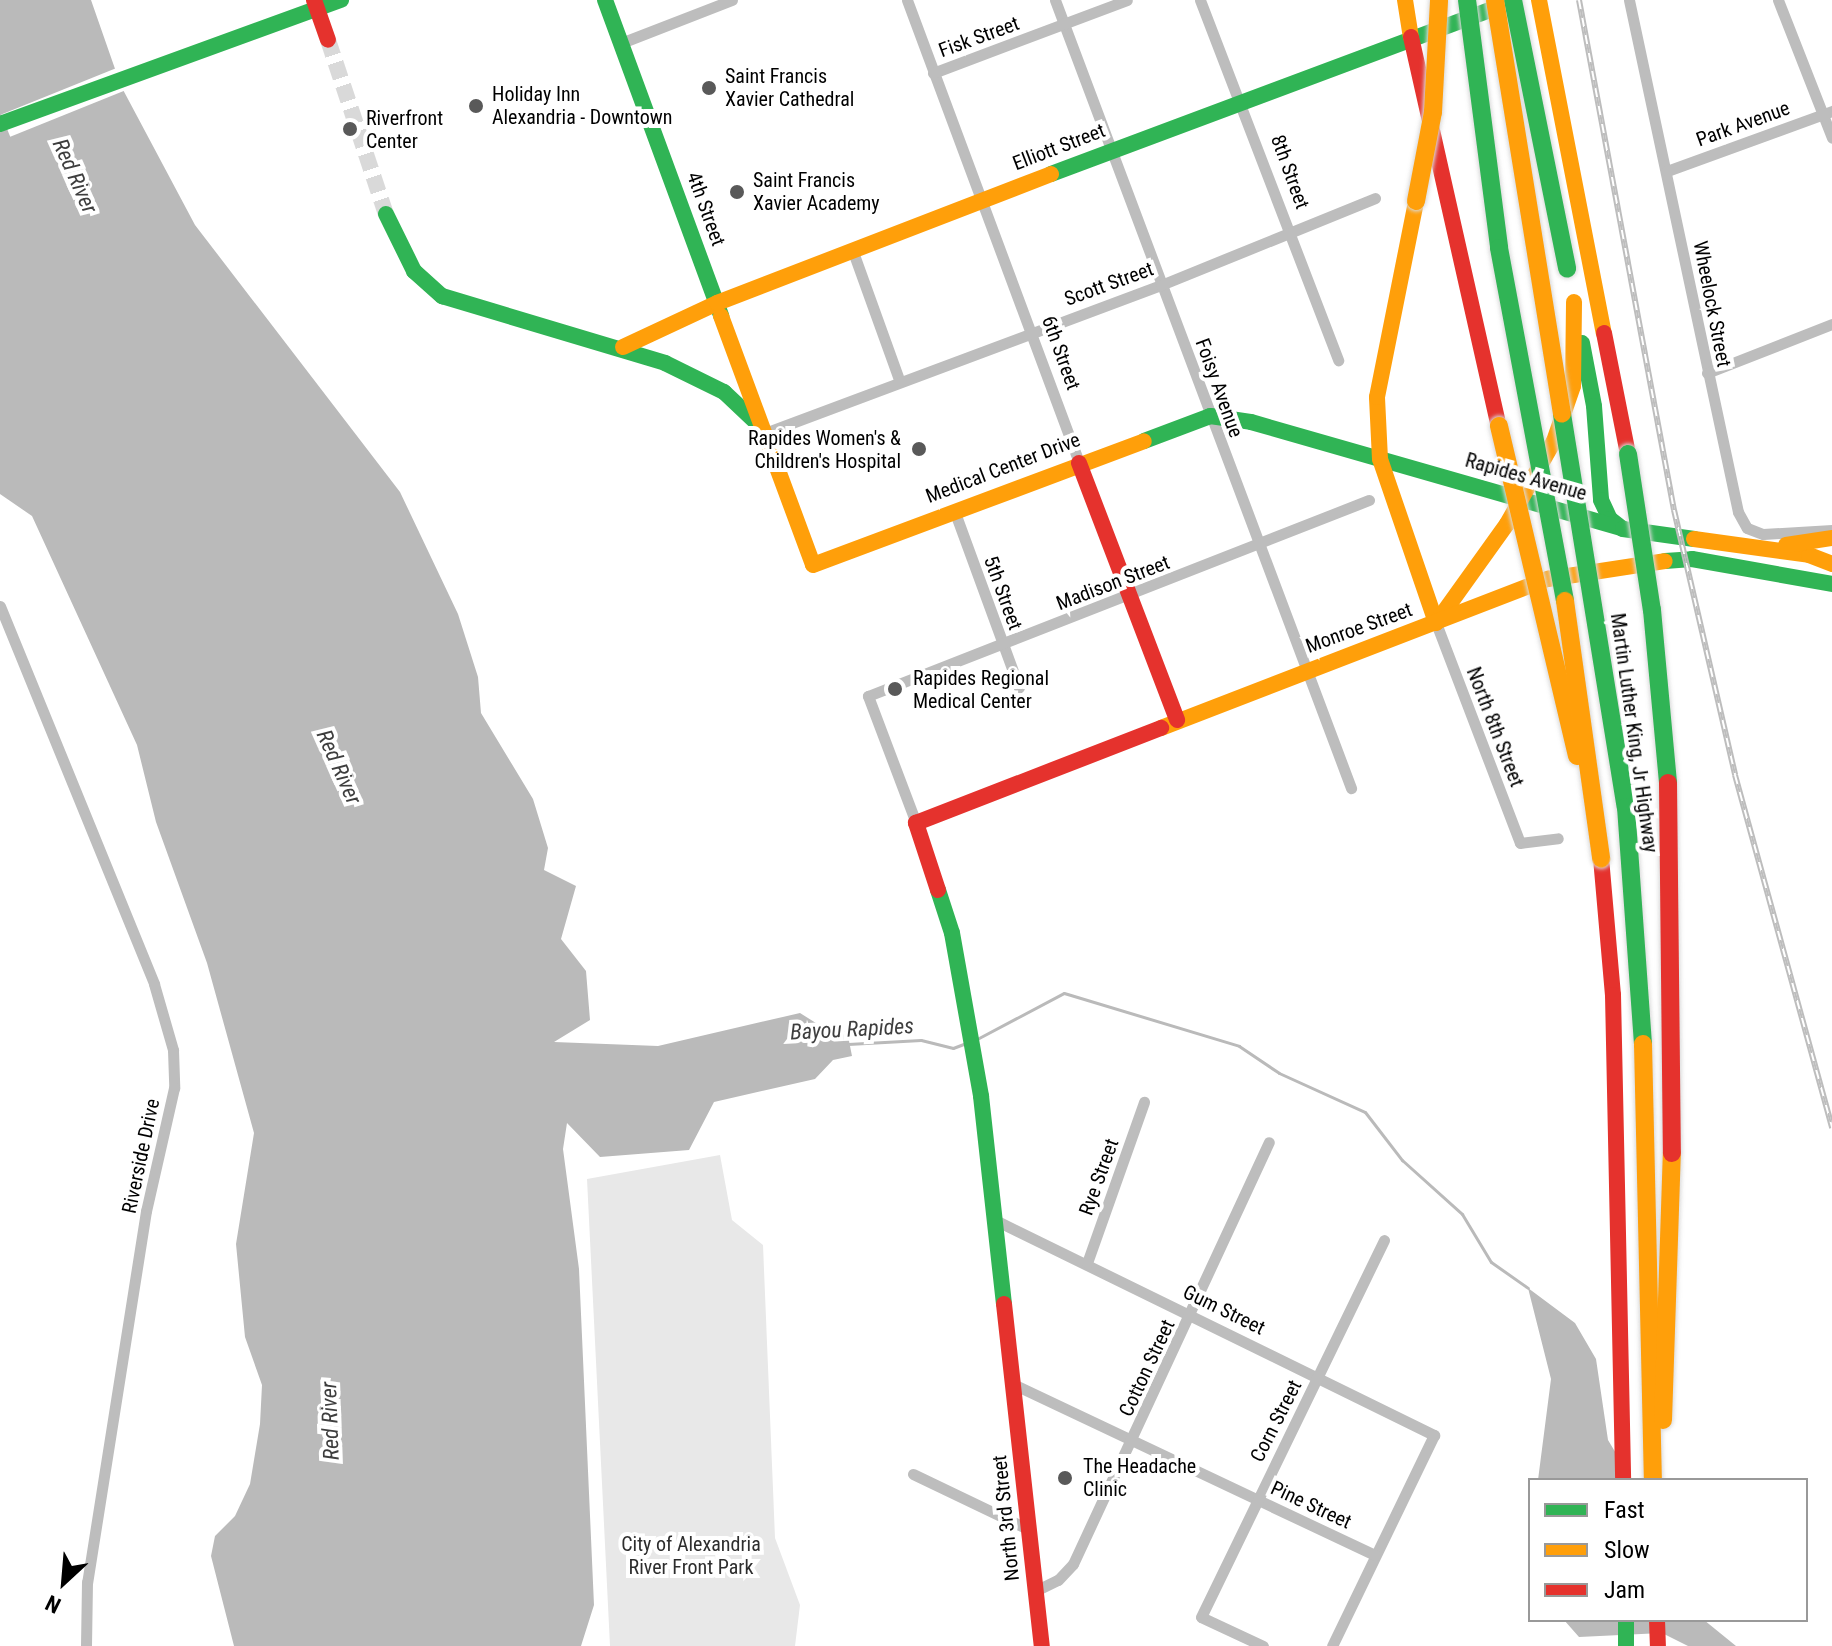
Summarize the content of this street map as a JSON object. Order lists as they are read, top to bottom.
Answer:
{
  "streets": {
    "main road": [
      "Elliott Street",
      "4th Street",
      "6th Street",
      "Medical Center Drive",
      "Rapides Avenue",
      "Monroe Street",
      "Martin Luther King, Jr Highway",
      "North 3rd Street"
    ],
    "street": [
      "Fisk Street",
      "Park Avenue",
      "8th Street",
      "Scott Street",
      "Wheelock Street",
      "Foisy Avenue",
      "Madison Street",
      "5th Street",
      "North 8th Street",
      "Riverside Drive",
      "Rye Street",
      "Gum Street",
      "Cotton Street",
      "Corn Street",
      "Pine Street"
    ]
  },
  "crossings": [
    ["Fisk Street", "6th Street"],
    ["Fisk Street", "Foisy Avenue"],
    ["Park Avenue", "Wheelock Street"],
    ["Elliott Street", "8th Street"],
    ["Elliott Street", "4th Street"],
    ["Elliott Street", "6th Street"],
    ["Elliott Street", "Foisy Avenue"],
    ["8th Street", "Scott Street"],
    ["4th Street", "Scott Street"],
    ["4th Street", "Medical Center Drive"],
    ["Scott Street", "6th Street"],
    ["Scott Street", "Foisy Avenue"],
    ["6th Street", "Medical Center Drive"],
    ["6th Street", "Madison Street"],
    ["6th Street", "Monroe Street"],
    ["Foisy Avenue", "Medical Center Drive"],
    ["Foisy Avenue", "Rapides Avenue"],
    ["Foisy Avenue", "Madison Street"],
    ["Foisy Avenue", "Monroe Street"],
    ["Medical Center Drive", "Rapides Avenue"],
    ["Medical Center Drive", "5th Street"],
    ["Madison Street", "5th Street"],
    ["Madison Street", "Monroe Street"],
    ["Madison Street", "North 3rd Street"],
    ["Monroe Street", "North 8th Street"],
    ["Monroe Street", "North 3rd Street"],
    ["Rye Street", "Gum Street"],
    ["Gum Street", "Cotton Street"],
    ["Gum Street", "Corn Street"],
    ["Gum Street", "Pine Street"],
    ["Gum Street", "North 3rd Street"],
    ["Cotton Street", "Pine Street"],
    ["Cotton Street", "North 3rd Street"],
    ["Corn Street", "Pine Street"],
    ["Pine Street", "North 3rd Street"]
  ],
  "water": ["Red River", "Bayou Rapides"],
  "parks": ["City of Alexandria River Front Park"],
  "places": [
    "Saint Francis Xavier Cathedral",
    "Holiday Inn Alexandria - Downtown",
    "Riverfront Center",
    "Saint Francis Xavier Academy",
    "Rapides Women's & Children's Hospital",
    "Rapides Regional Medical Center",
    "The Headache Clinic"
  ],
  "legend": ["Fast", "Slow", "Jam"],
  "north": "bottom left"
}
